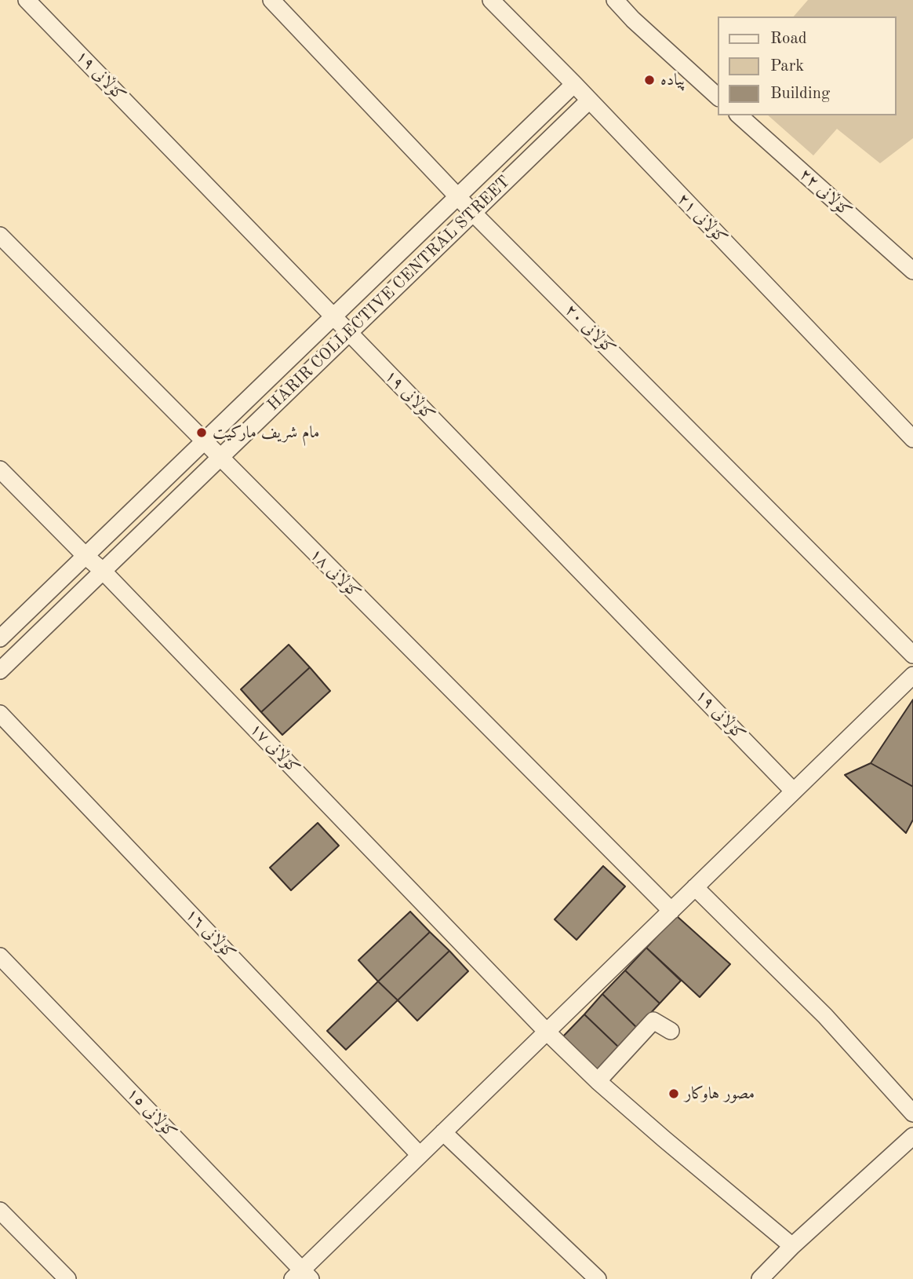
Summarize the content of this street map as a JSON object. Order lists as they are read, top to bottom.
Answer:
{
  "streets": {
    "street": [
      "کۆڵانی ١٩",
      "کۆڵانی ٢٢",
      "کۆڵانی ٢١",
      "HARIR COLLECTIVE CENTRAL STREET",
      "کۆڵانی ٢٠",
      "کۆڵانی ١٨",
      "کۆڵانی ١٧",
      "کۆڵانی ١٦",
      "کۆڵانی ١٥"
    ]
  },
  "crossings": [
    ["کۆڵانی ١٩", "HARIR COLLECTIVE CENTRAL STREET"],
    ["کۆڵانی ٢١", "HARIR COLLECTIVE CENTRAL STREET"],
    ["HARIR COLLECTIVE CENTRAL STREET", "کۆڵانی ٢٠"],
    ["HARIR COLLECTIVE CENTRAL STREET", "کۆڵانی ١٨"],
    ["HARIR COLLECTIVE CENTRAL STREET", "کۆڵانی ١٧"]
  ],
  "places": ["پیادە", "مام شریف مارکیت", "مصور هاوکار"],
  "legend": ["Road", "Park", "Building"]
}
